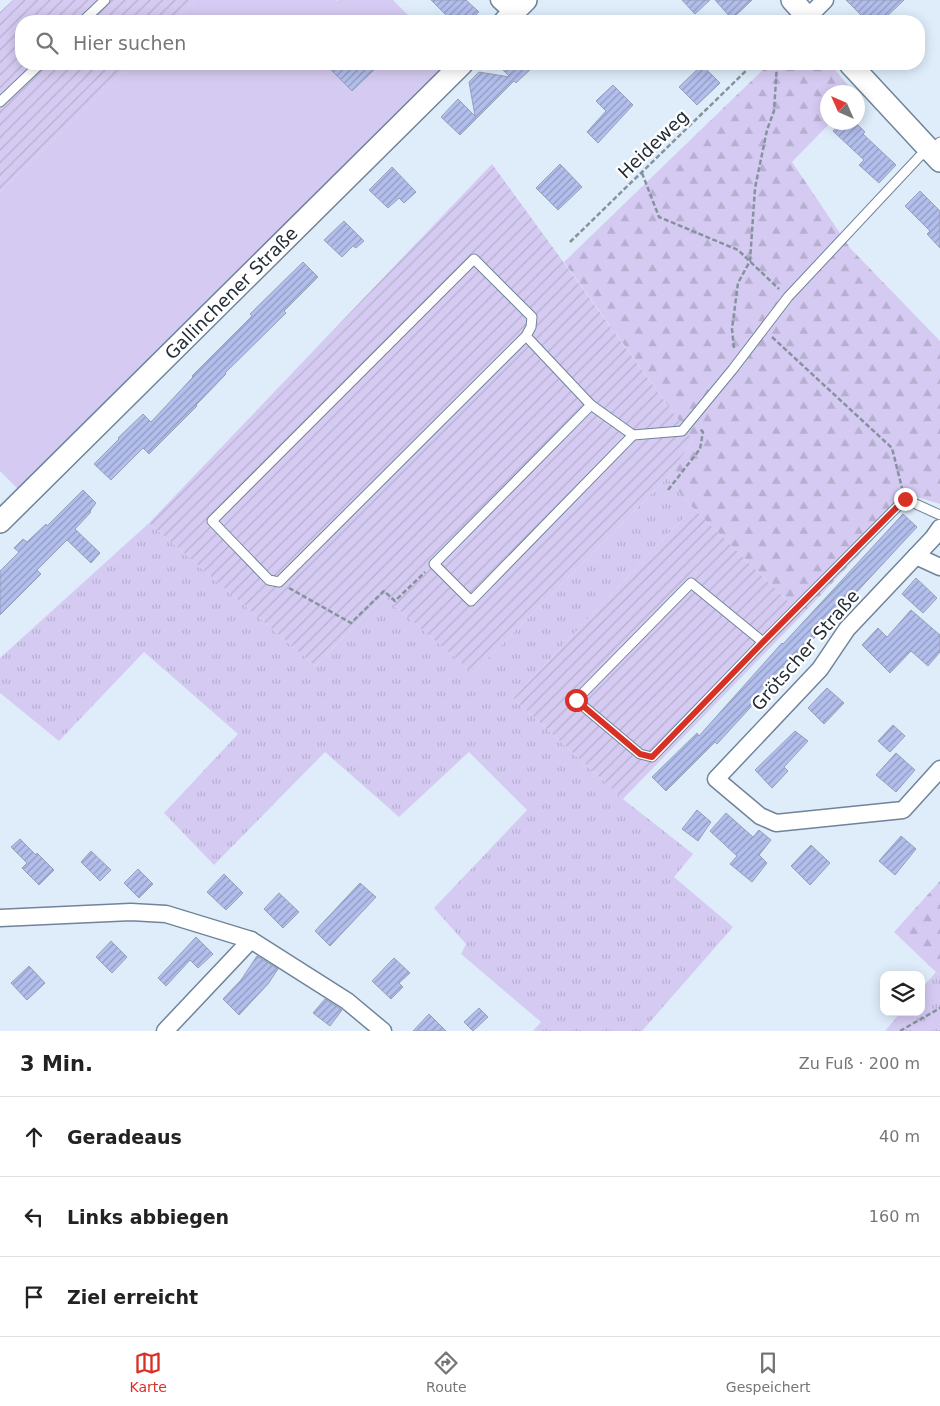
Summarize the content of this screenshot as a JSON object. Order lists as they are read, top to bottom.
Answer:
{
  "streets": {
    "street": ["Gallinchener Straße", "Grötscher Straße"],
    "path": ["Heideweg"]
  },
  "north": "top left",
  "page": {
    "search": "Hier suchen",
    "heading": ["3 Min.", "Zu Fuß · 200 m"],
    "list": [
      ["Geradeaus", "40 m"],
      ["Links abbiegen", "160 m"],
      "Ziel erreicht"
    ],
    "nav": ["Karte", "Route", "Gespeichert"]
  }
}
